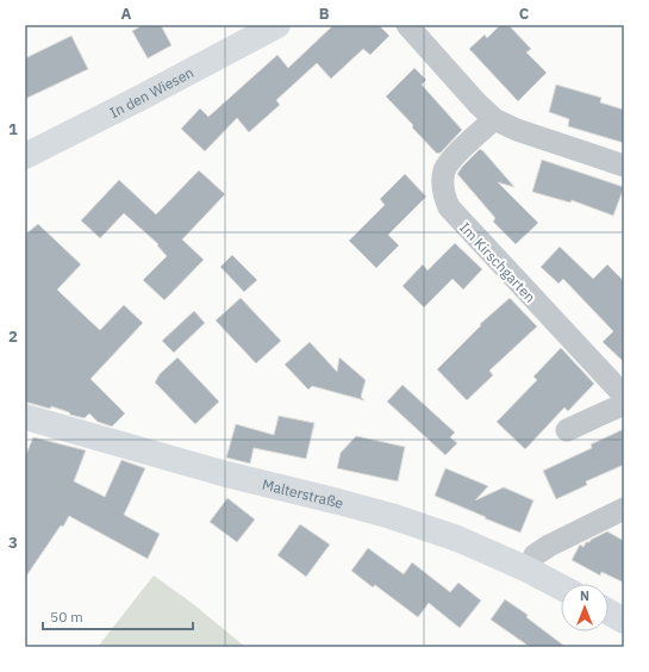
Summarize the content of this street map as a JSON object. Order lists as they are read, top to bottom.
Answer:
{
  "streets": {
    "main road": ["In den Wiesen", "Malterstraße"],
    "street": ["Im Kirschgarten"]
  },
  "scale_bar": "50 m",
  "north": "top",
  "grid": {
    "columns": ["A", "B", "C"],
    "rows": ["1", "2", "3"]
  }
}
